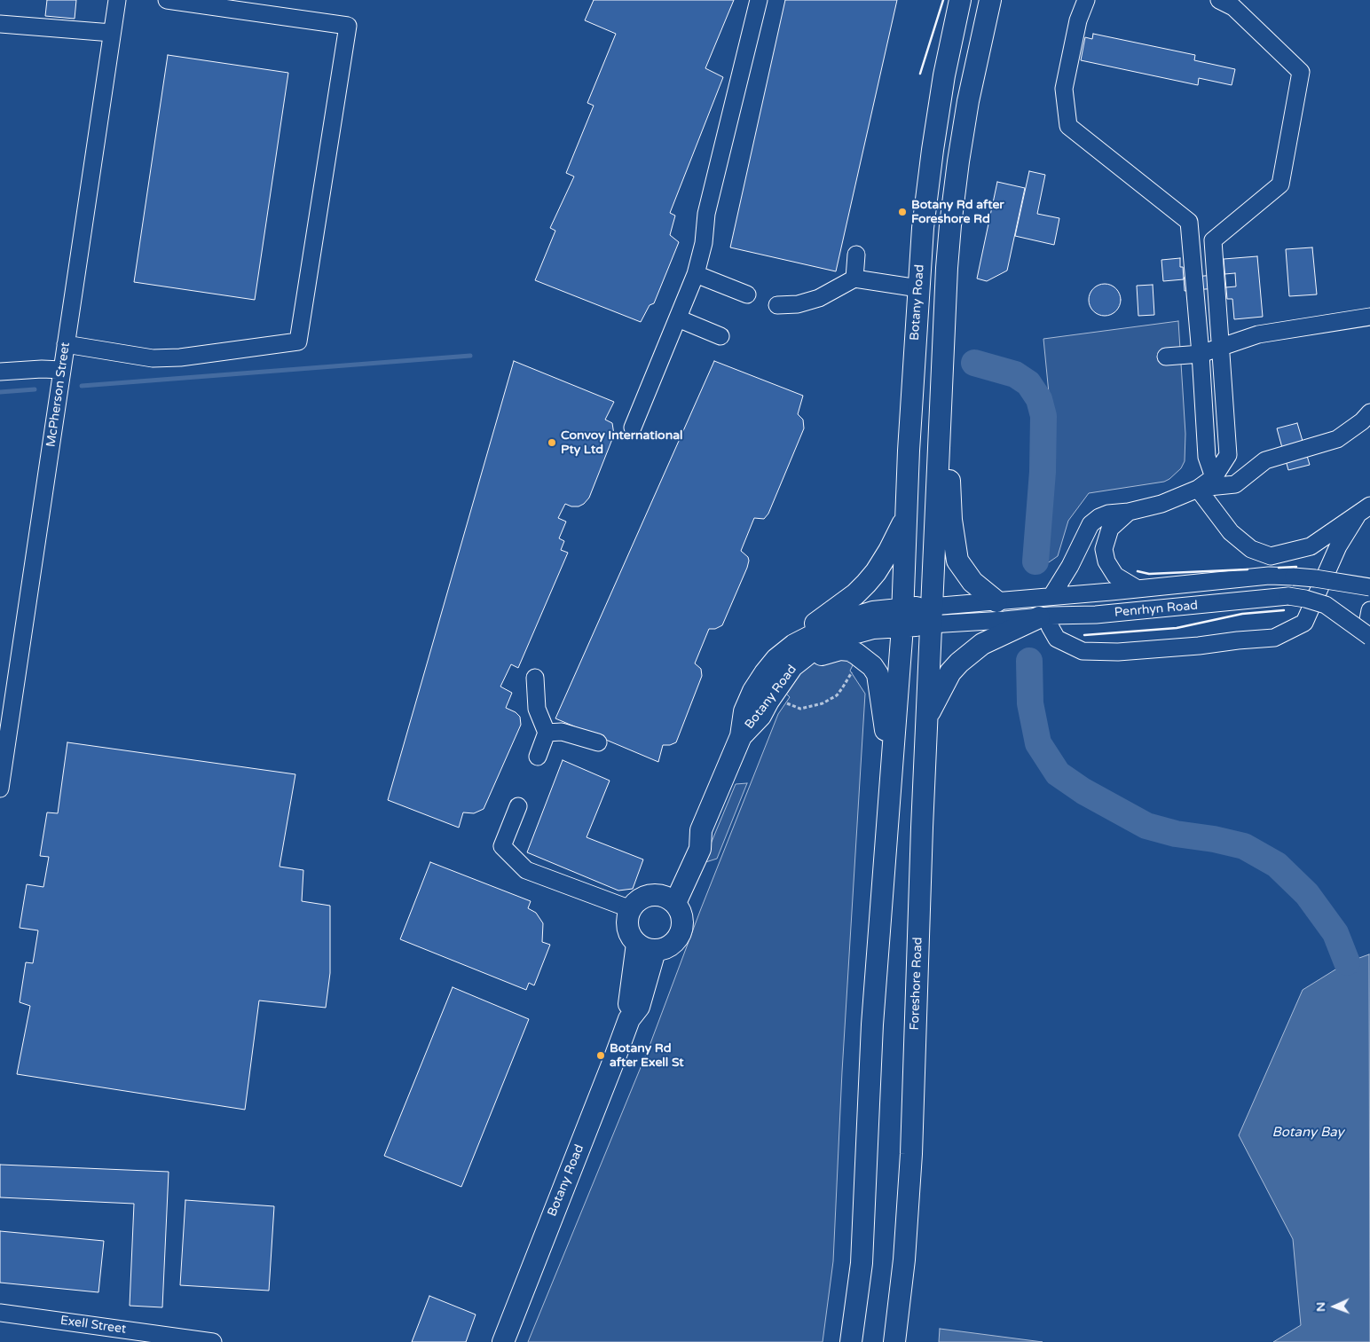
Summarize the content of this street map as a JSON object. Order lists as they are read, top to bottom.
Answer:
{
  "streets": {
    "main road": ["Botany Road", "Foreshore Road"],
    "street": ["McPherson Street", "Penrhyn Road", "Exell Street"]
  },
  "crossings": [
    ["Botany Road", "Penrhyn Road"],
    ["Botany Road", "Foreshore Road"],
    ["Penrhyn Road", "Foreshore Road"]
  ],
  "water": ["Botany Bay"],
  "places": ["Botany Rd after Foreshore Rd", "Convoy International Pty Ltd", "Botany Rd after Exell St"],
  "north": "left"
}
